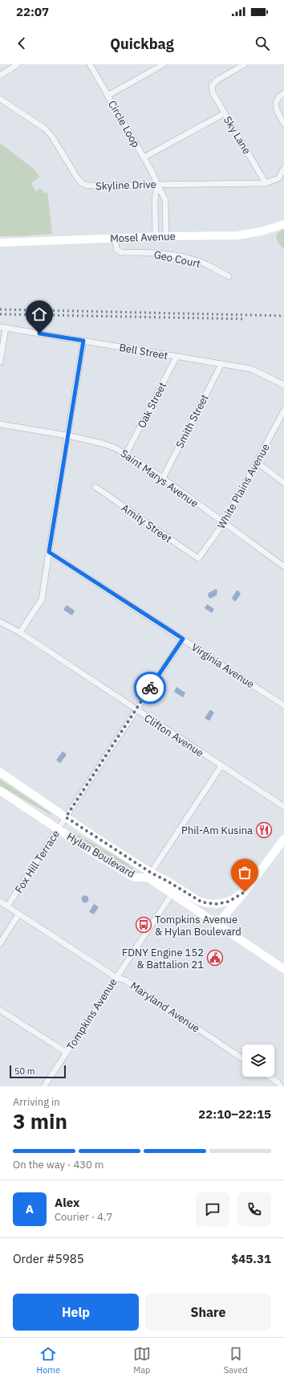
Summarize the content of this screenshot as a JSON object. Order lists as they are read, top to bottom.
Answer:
{
  "streets": {
    "main road": ["Mosel Avenue", "Hylan Boulevard"],
    "street": [
      "Circle Loop",
      "Sky Lane",
      "Skyline Drive",
      "Geo Court",
      "Bell Street",
      "Oak Street",
      "Smith Street",
      "Saint Marys Avenue",
      "White Plains Avenue",
      "Amity Street",
      "Virginia Avenue",
      "Clifton Avenue",
      "Fox Hill Terrace",
      "Maryland Avenue",
      "Tompkins Avenue"
    ]
  },
  "crossings": [
    ["Circle Loop", "Skyline Drive"],
    ["Circle Loop", "Mosel Avenue"],
    ["Sky Lane", "Skyline Drive"],
    ["Mosel Avenue", "Geo Court"],
    ["Bell Street", "Oak Street"],
    ["Bell Street", "Smith Street"],
    ["Oak Street", "Saint Marys Avenue"],
    ["Smith Street", "Saint Marys Avenue"],
    ["Saint Marys Avenue", "White Plains Avenue"],
    ["White Plains Avenue", "Amity Street"],
    ["Virginia Avenue", "Fox Hill Terrace"],
    ["Clifton Avenue", "Fox Hill Terrace"],
    ["Hylan Boulevard", "Fox Hill Terrace"],
    ["Hylan Boulevard", "Tompkins Avenue"],
    ["Fox Hill Terrace", "Maryland Avenue"],
    ["Maryland Avenue", "Tompkins Avenue"]
  ],
  "places": {
    "restaurant": ["Phil-Am Kusina"],
    "bus stop": ["Tompkins Avenue & Hylan Boulevard"],
    "public building": ["FDNY Engine 152 & Battalion 21"]
  },
  "scale_bar": "50 m",
  "page": {
    "status": "22:07",
    "header": "Quickbag",
    "scale": "50 m",
    "heading": ["3 min", "Arriving in", "22:10–22:15"],
    "panel": [
      "Alex",
      "Courier · 4.7",
      "Order #5985",
      "$45.31"
    ],
    "bar": "On the way · 430 m",
    "round": "A",
    "buttons": ["Help", "Share"],
    "tabs": ["Home", "Map", "Saved"]
  }
}
